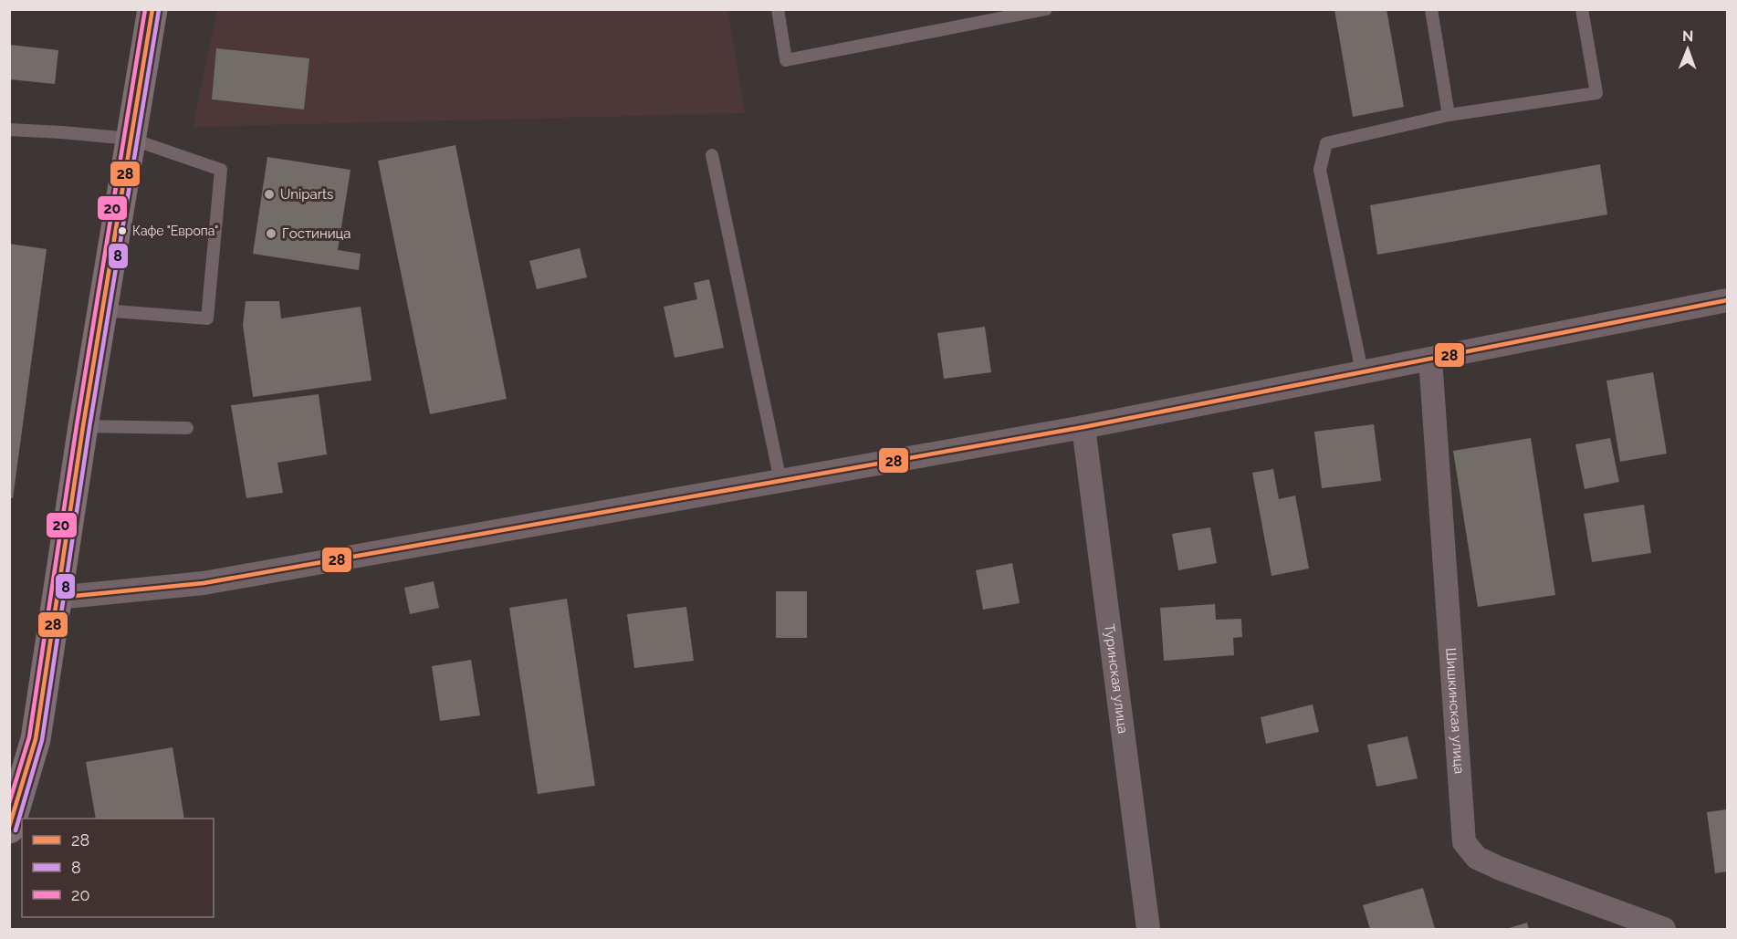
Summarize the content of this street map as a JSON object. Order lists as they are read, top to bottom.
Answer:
{
  "streets": {
    "street": ["Туринская улица", "Шишкинская улица"]
  },
  "places": ["Uniparts", "Кафе \"Европа\"", "Гостиница"],
  "lines": ["transit line 28", "transit line 20", "transit line 8"],
  "legend": ["28", "8", "20"],
  "north": "top"
}
